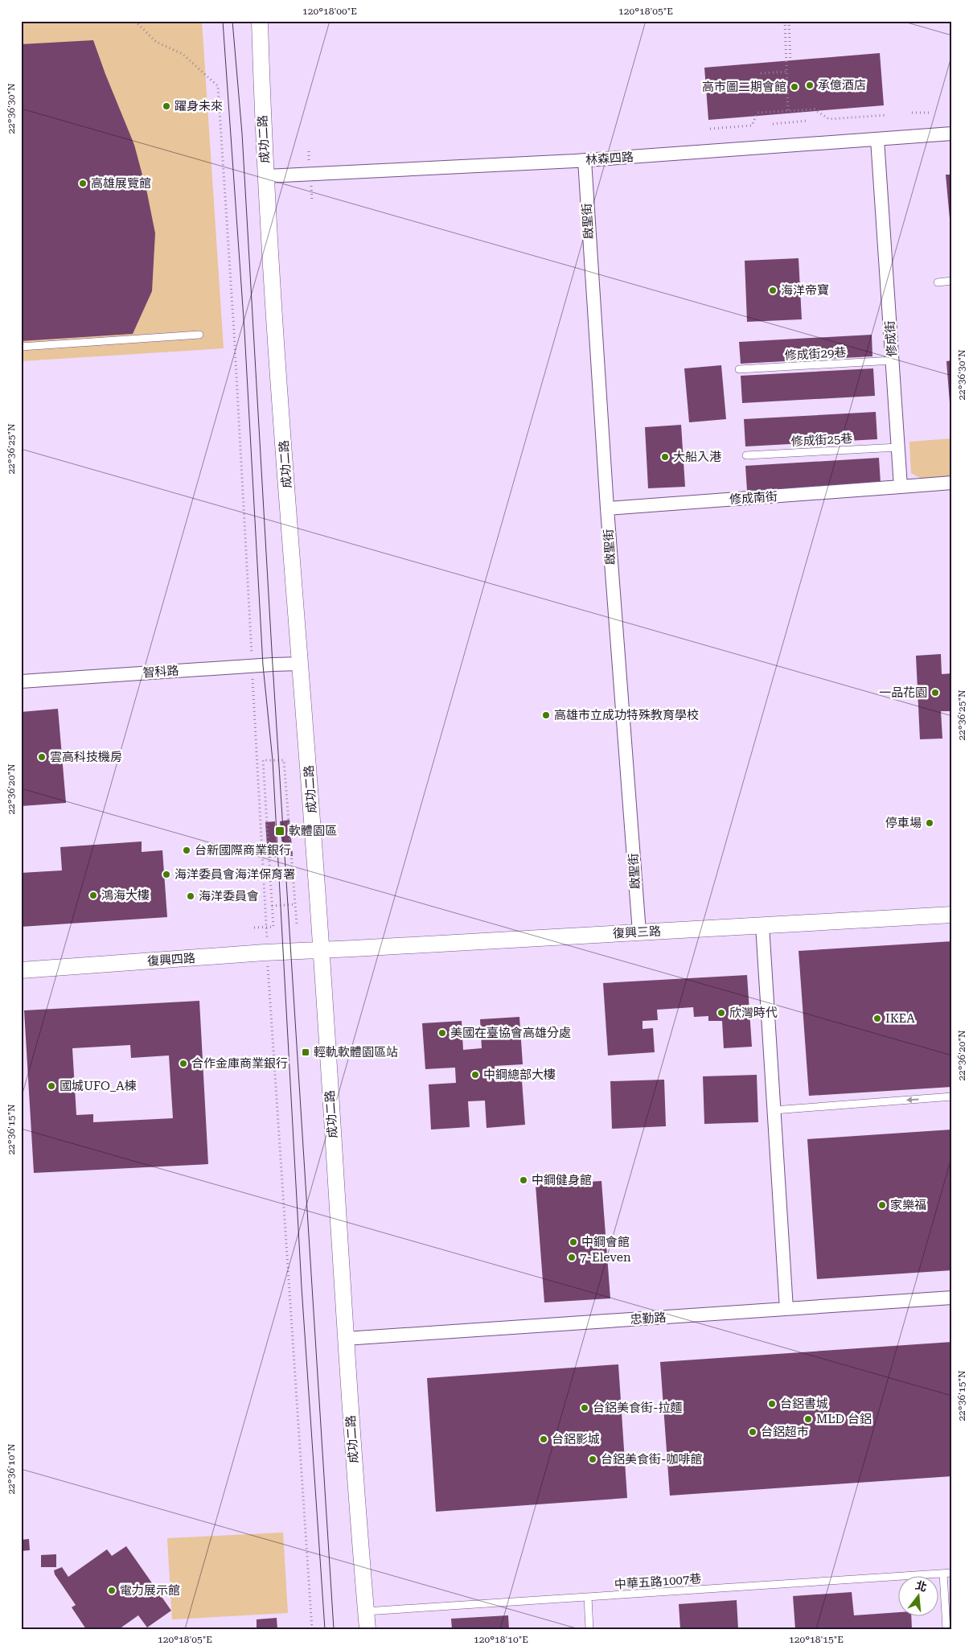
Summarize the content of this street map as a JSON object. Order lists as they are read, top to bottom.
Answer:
{
  "streets": {
    "street": [
      "成功二路",
      "林森四路",
      "啟聖街",
      "修成街",
      "修成南街",
      "智科路",
      "復興三路",
      "復興四路",
      "忠勤路"
    ],
    "lane": ["修成街29巷", "修成街25巷", "中華五路1007巷"]
  },
  "crossings": [
    ["成功二路", "林森四路"],
    ["成功二路", "智科路"],
    ["成功二路", "復興三路"],
    ["成功二路", "復興四路"],
    ["成功二路", "忠勤路"],
    ["成功二路", "中華五路1007巷"],
    ["林森四路", "啟聖街"],
    ["林森四路", "修成街"],
    ["啟聖街", "修成南街"],
    ["啟聖街", "復興三路"],
    ["修成街", "修成街29巷"],
    ["修成街", "修成街25巷"],
    ["修成街", "修成南街"],
    ["復興三路", "復興四路"]
  ],
  "places": {
    "other": [
      "承億酒店",
      "高市圖二期會館",
      "躍身未來",
      "高雄展覽館",
      "海洋帝寶",
      "大船入港",
      "一品花園",
      "高雄市立成功特殊教育學校",
      "雲高科技機房",
      "停車場",
      "台新國際商業銀行",
      "海洋委員會海洋保育署",
      "鴻海大樓",
      "海洋委員會",
      "欣灣時代",
      "IKEA",
      "美國在臺協會高雄分處",
      "合作金庫商業銀行",
      "中鋼總部大樓",
      "國城UFO_A棟",
      "中鋼健身館",
      "家樂福",
      "中鋼會館",
      "7-Eleven",
      "台鋁書城",
      "台鋁美食街-拉麵",
      "MLD 台鋁",
      "台鋁超市",
      "台鋁影城",
      "台鋁美食街-咖啡館",
      "電力展示館"
    ],
    "transit": ["軟體園區", "輕軌軟體園區站"]
  },
  "north": "top",
  "coordinates": [
    "120°18'00\"E",
    "120°18'05\"E",
    "22°36'30\"N",
    "22°36'25\"N",
    "22°36'20\"N",
    "22°36'15\"N",
    "22°36'10\"N",
    "120°18'10\"E",
    "120°18'15\"E"
  ]
}
